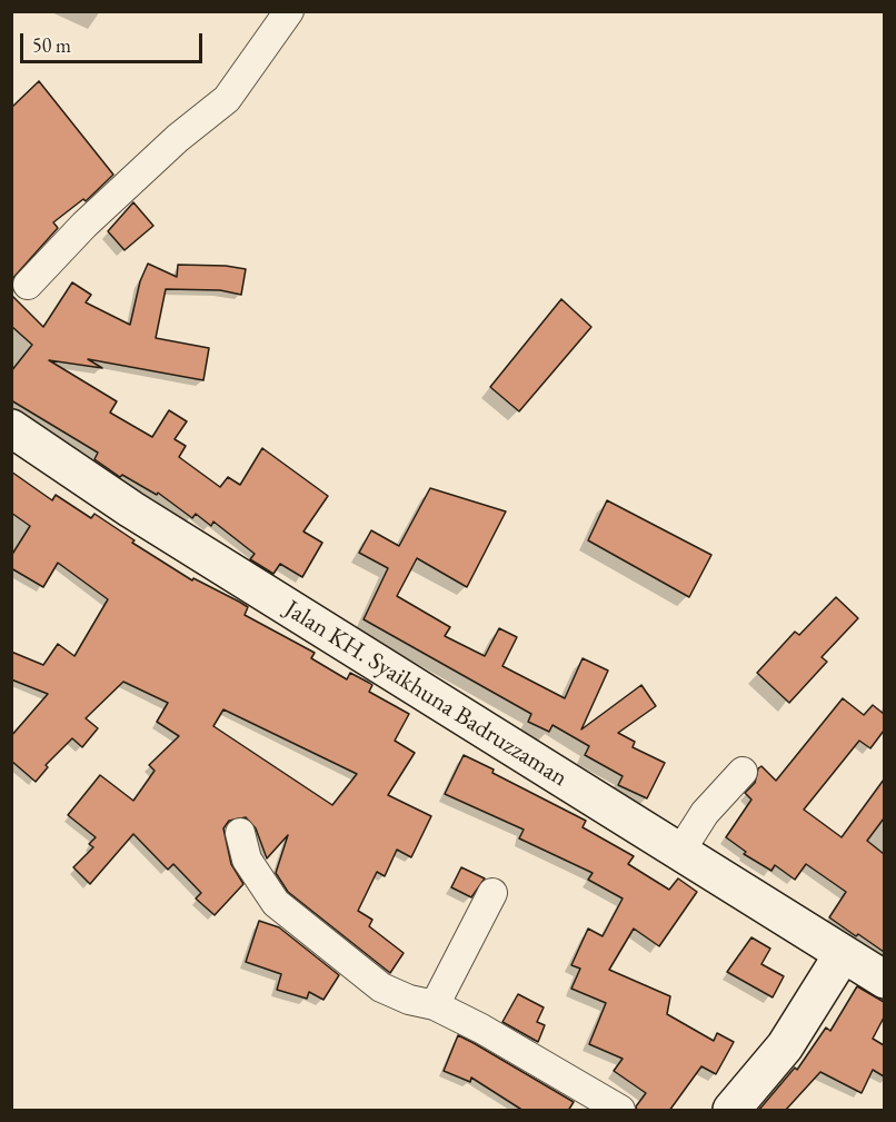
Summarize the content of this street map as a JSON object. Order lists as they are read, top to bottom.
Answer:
{
  "streets": {
    "main road": ["Jalan KH. Syaikhuna Badruzzaman"]
  },
  "scale_bar": "50 m"
}
